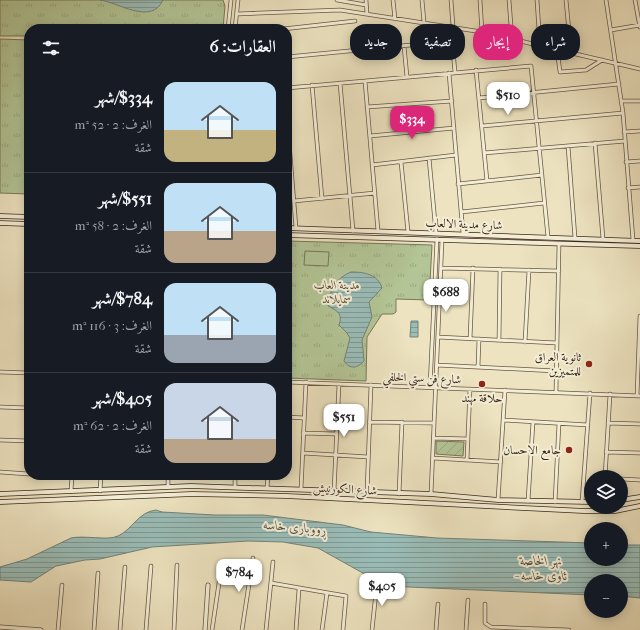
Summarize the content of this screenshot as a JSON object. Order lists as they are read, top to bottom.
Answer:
{
  "streets": {
    "main road": ["شارع مدينة الالعاب", "شارع الكورنيش"],
    "street": ["شارع فن ستي الخلفي"]
  },
  "water": ["ڕووباری خاسە", "نهر الخاصة - ئاوی خاسە"],
  "parks": ["مدينة العاب سمايلاند"],
  "places": ["ثانوية العراق للمتميزين", "حلاقة مهند", "جامع الاحسان"],
  "page": {
    "chip": [
      "شراء",
      "إيجار",
      "تصفية",
      "جديد"
    ],
    "heading": "العقارات: 6",
    "list": [
      {
        "name": "$334/شهر",
        "note": "الغرف: 2 · 52 m² · شقة"
      },
      {
        "name": "$551/شهر",
        "note": "الغرف: 2 · 58 m² · شقة"
      },
      {
        "name": "$784/شهر",
        "note": "الغرف: 3 · 116 m² · شقة"
      },
      {
        "name": "$405/شهر",
        "note": "الغرف: 2 · 62 m² · شقة"
      }
    ],
    "price": [
      "$510",
      "$334",
      "$688",
      "$551",
      "$784",
      "$405"
    ],
    "map_buttons": ["+", "−"]
  }
}
